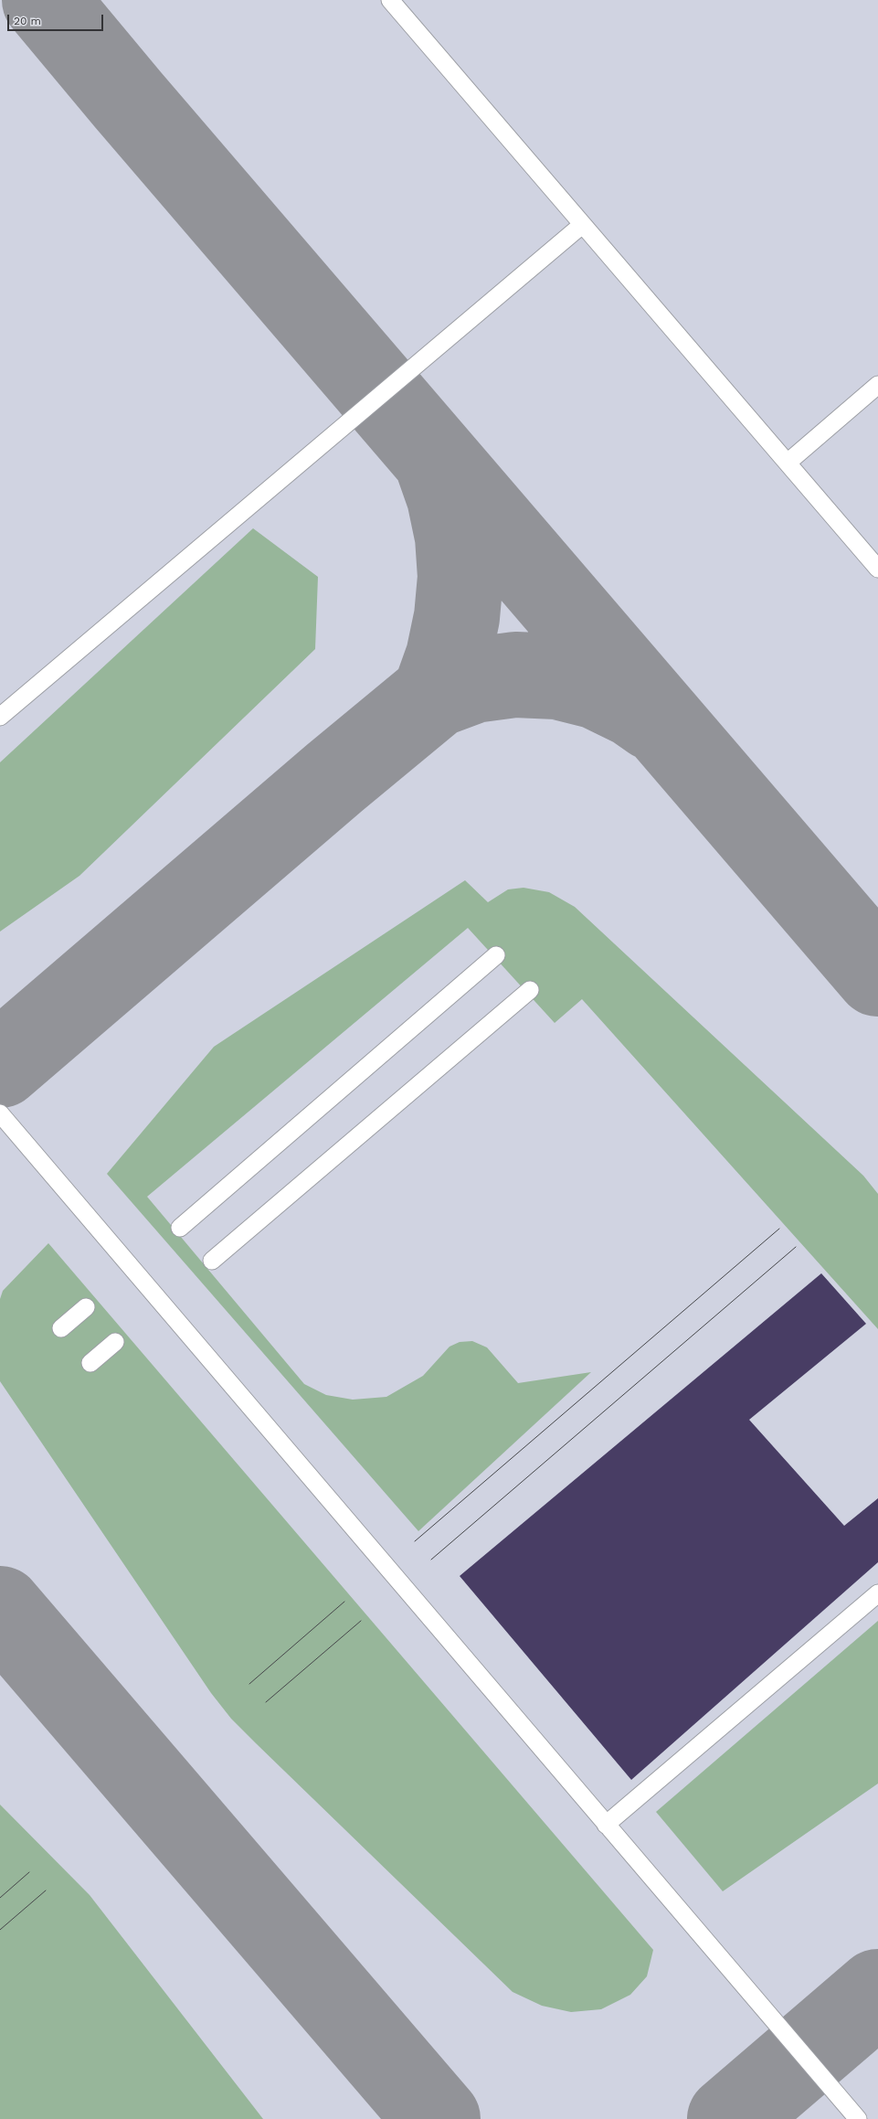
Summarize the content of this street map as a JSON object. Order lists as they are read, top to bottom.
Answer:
{
  "scale_bar": "20 m"
}
